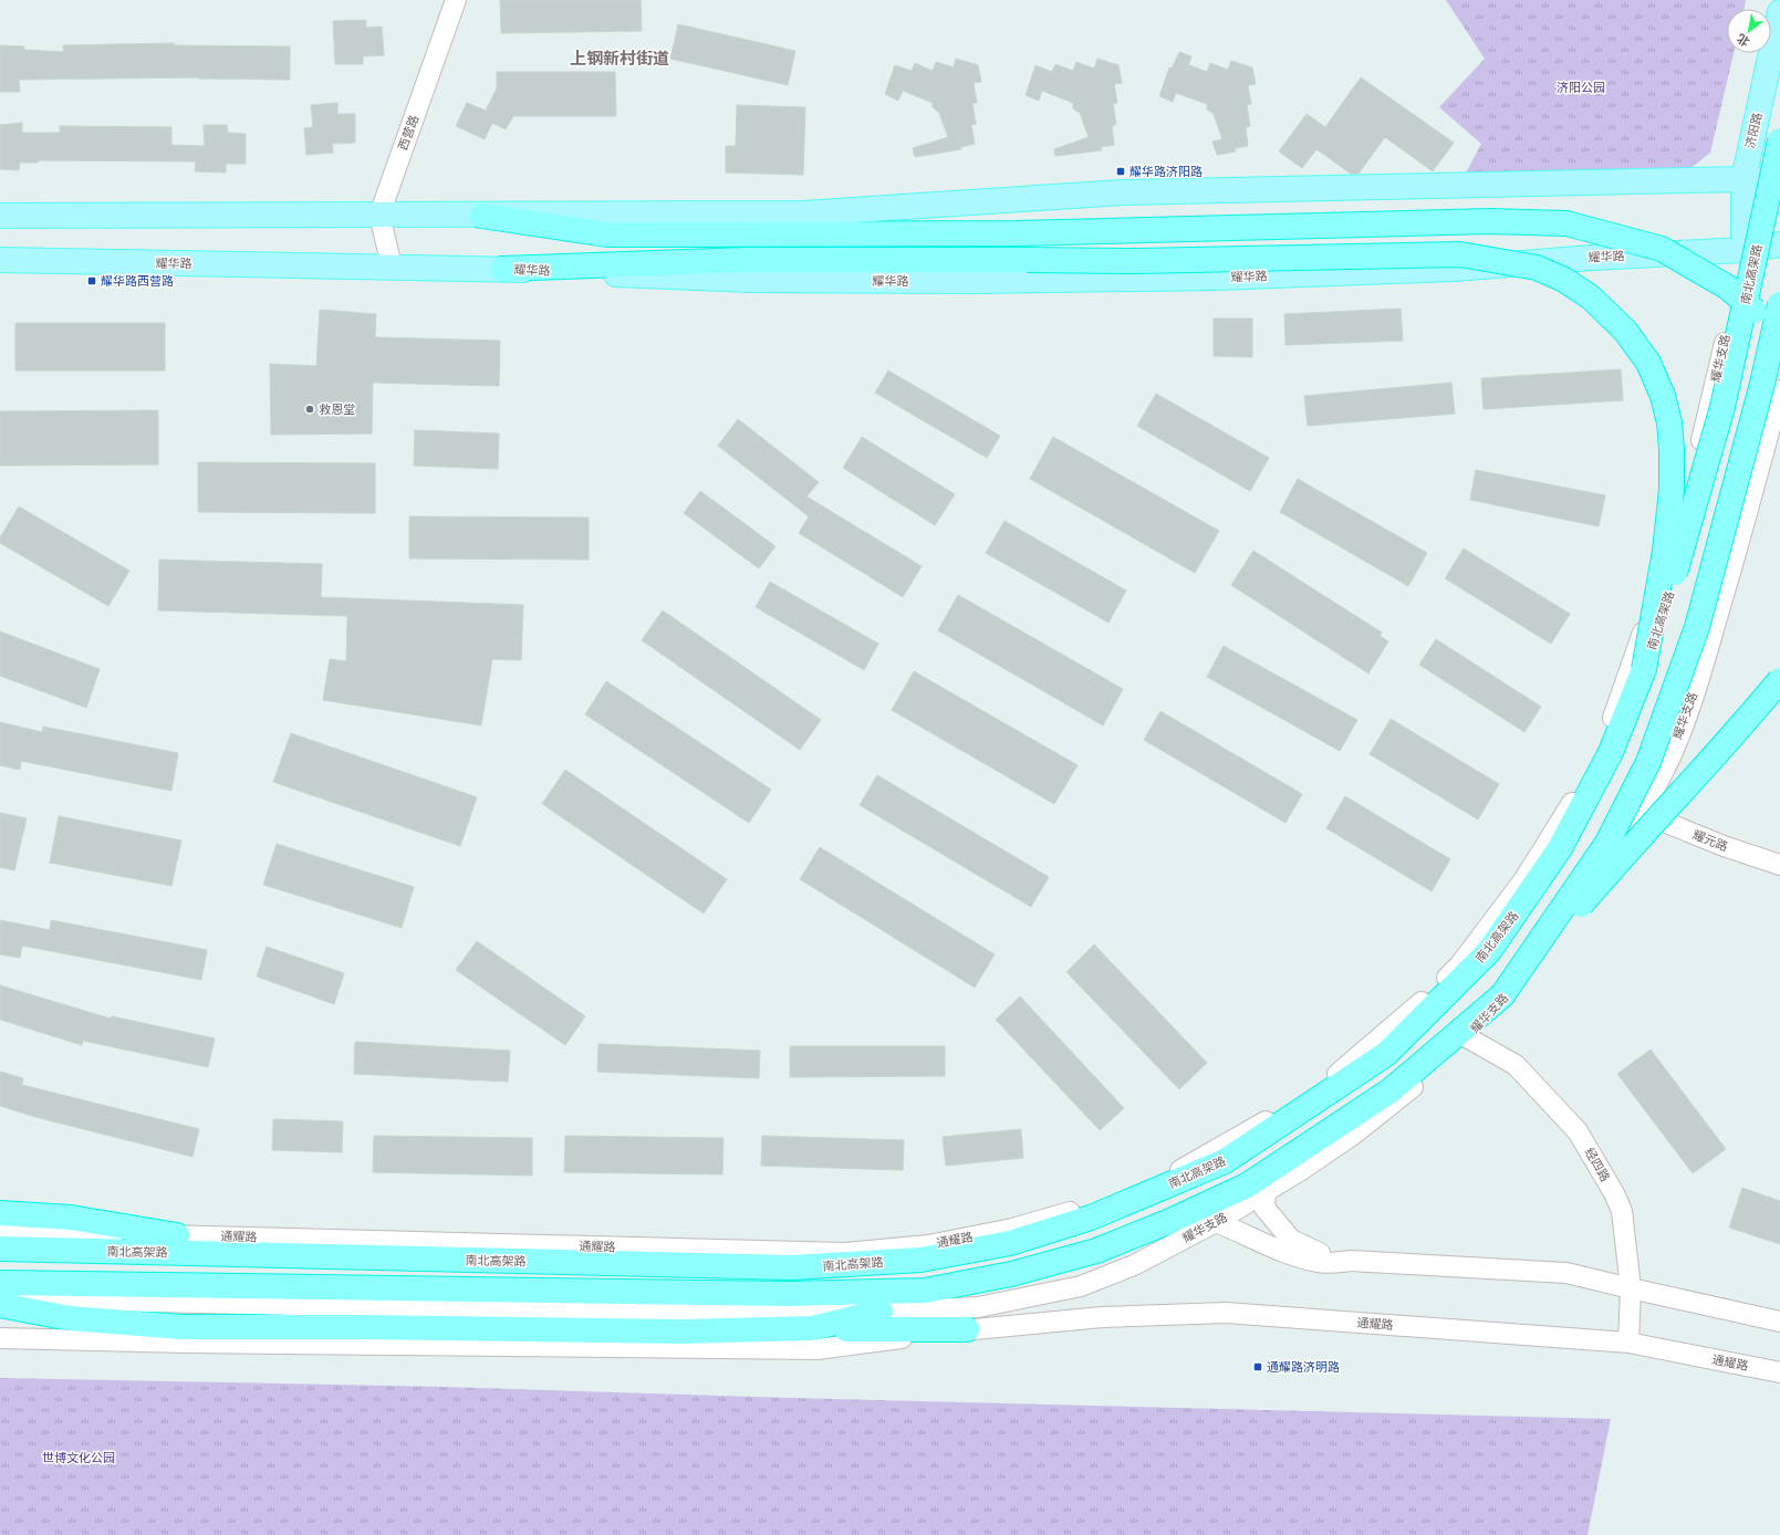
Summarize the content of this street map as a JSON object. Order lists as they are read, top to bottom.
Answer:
{
  "streets": {
    "highway": ["南北高架路"],
    "main road": ["济阳路", "耀华路"],
    "street": [
      "西营路",
      "耀华支路",
      "耀元路",
      "经四路",
      "通耀路"
    ]
  },
  "crossings": [
    ["济阳路", "耀华路"],
    ["济阳路", "耀华支路"],
    ["耀华路", "耀华支路"],
    ["耀华支路", "耀元路"],
    ["耀华支路", "经四路"],
    ["耀华支路", "通耀路"],
    ["经四路", "通耀路"]
  ],
  "districts": ["上钢新村街道"],
  "parks": ["济阳公园", "世博文化公园"],
  "places": {
    "transit": ["耀华路济阳路", "耀华路西营路", "通耀路济明路"],
    "other": ["救恩堂"]
  },
  "north": "bottom left"
}
